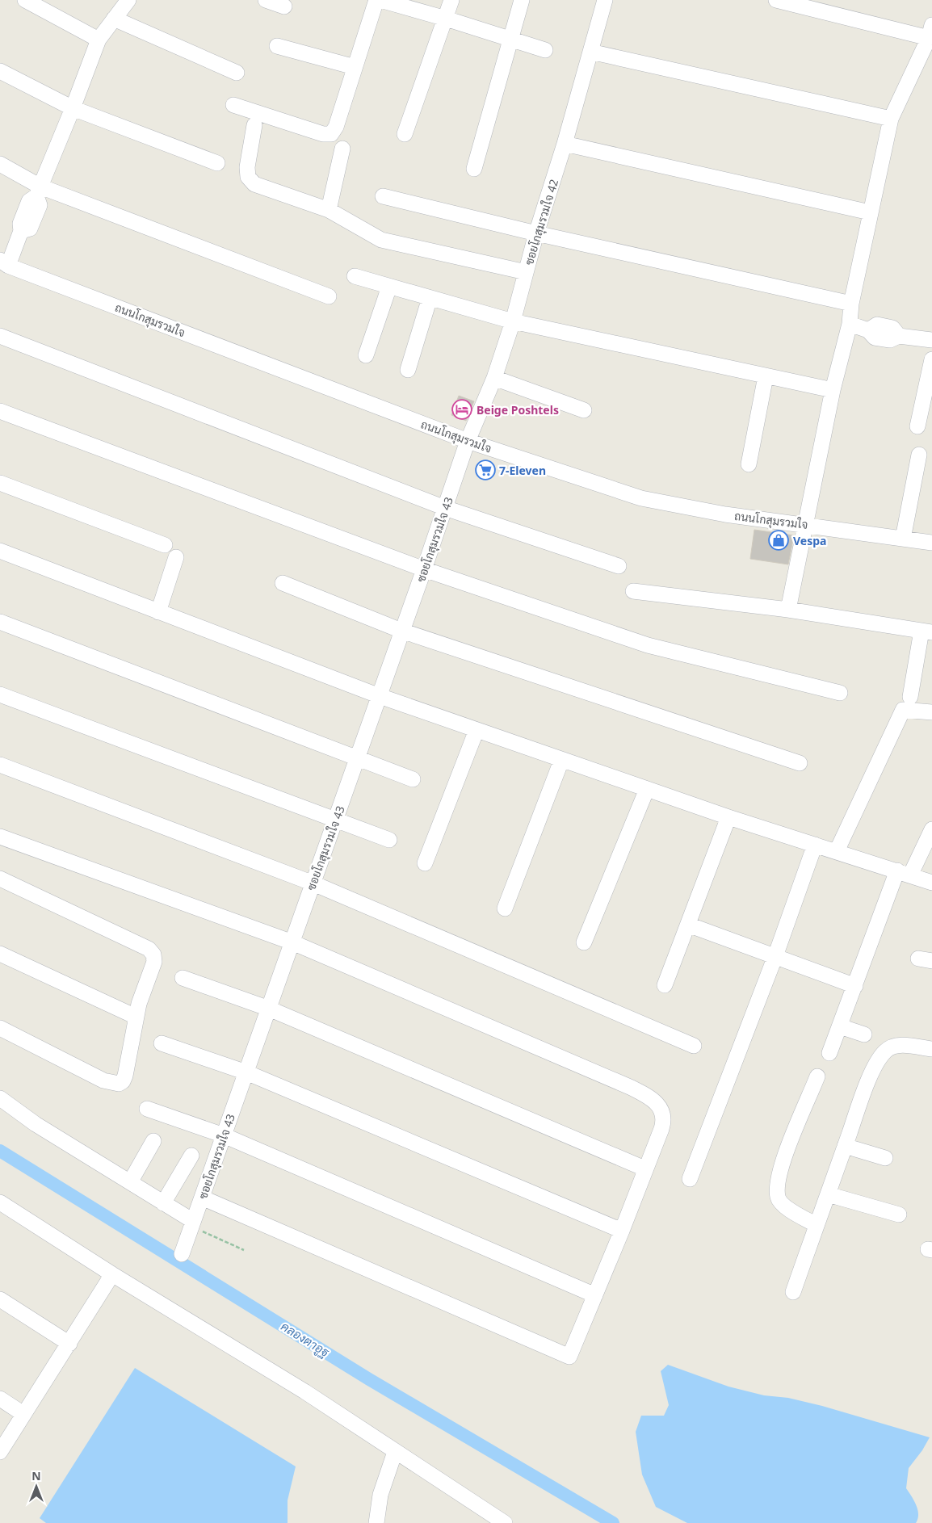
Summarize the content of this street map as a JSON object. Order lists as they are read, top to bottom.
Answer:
{
  "streets": {
    "street": ["ซอยโกสุมรวมใจ 42", "ถนนโกสุมรวมใจ", "ซอยโกสุมรวมใจ 43"]
  },
  "crossings": [
    ["ซอยโกสุมรวมใจ 42", "ถนนโกสุมรวมใจ"],
    ["ซอยโกสุมรวมใจ 42", "ซอยโกสุมรวมใจ 43"],
    ["ถนนโกสุมรวมใจ", "ซอยโกสุมรวมใจ 43"]
  ],
  "water": ["คลองตาอูฐ"],
  "places": {
    "hotel": ["Beige Poshtels"],
    "supermarket": ["7-Eleven"],
    "shop": ["Vespa"]
  },
  "north": "top"
}
